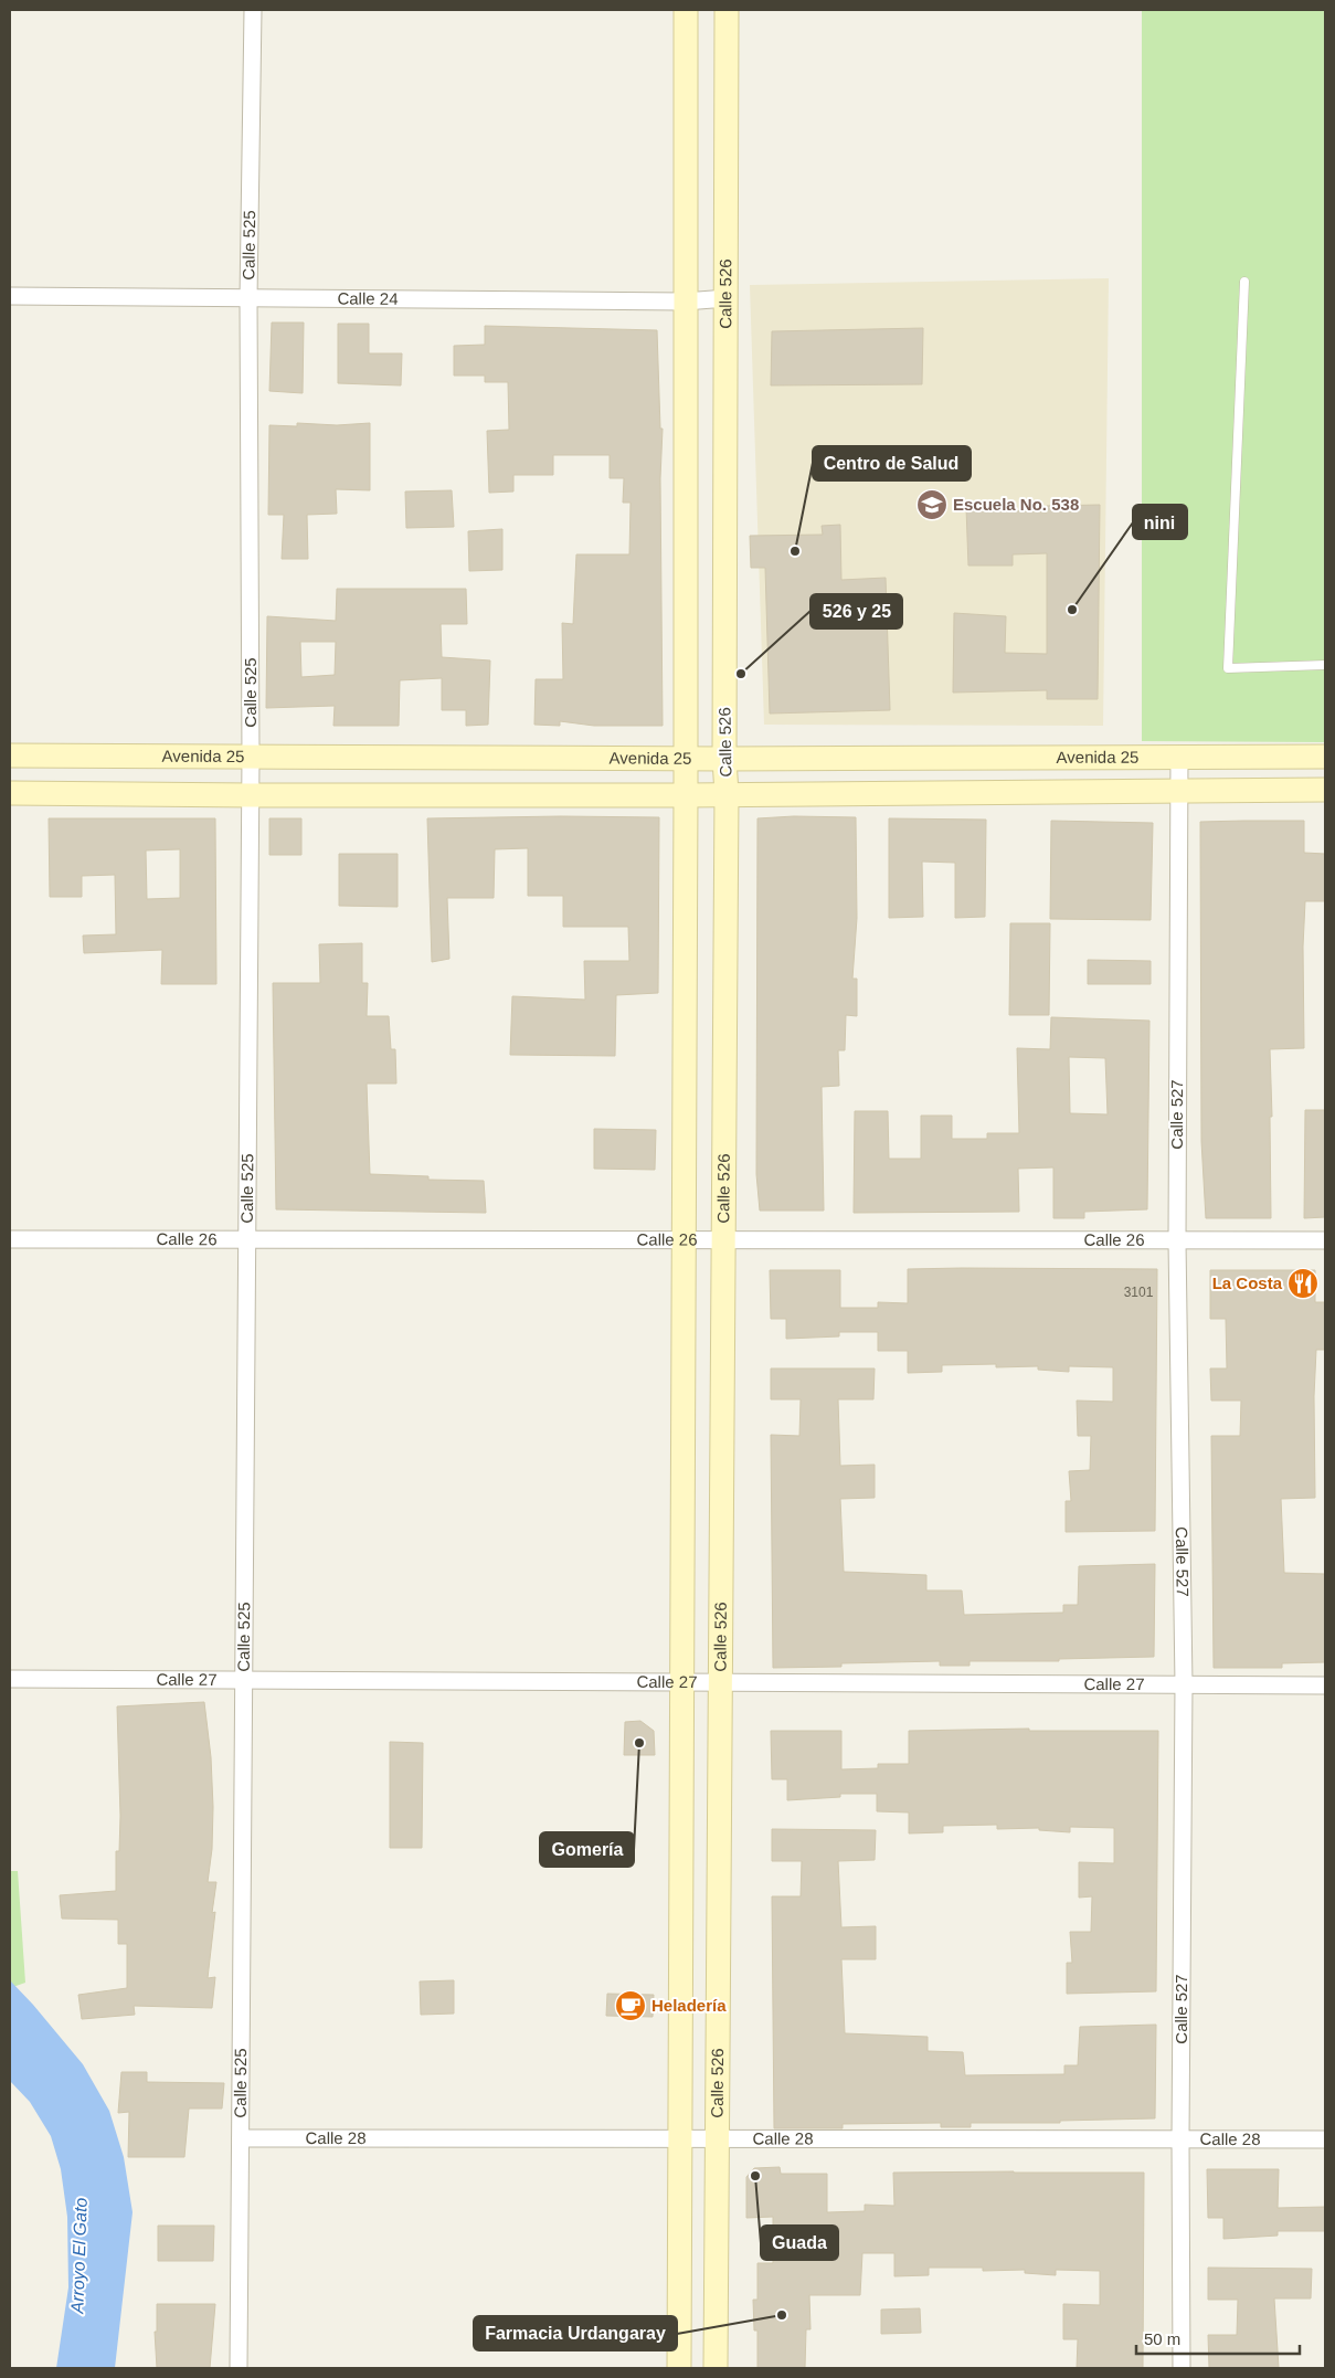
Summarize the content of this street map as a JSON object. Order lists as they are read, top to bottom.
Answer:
{
  "streets": {
    "main road": ["Calle 526", "Avenida 25"],
    "street": [
      "Calle 525",
      "Calle 24",
      "Calle 527",
      "Calle 26",
      "Calle 27",
      "Calle 28"
    ]
  },
  "crossings": [
    ["Calle 525", "Calle 24"],
    ["Calle 525", "Avenida 25"],
    ["Calle 525", "Calle 26"],
    ["Calle 525", "Calle 27"],
    ["Calle 525", "Calle 28"],
    ["Calle 526", "Calle 24"],
    ["Calle 526", "Avenida 25"],
    ["Calle 526", "Calle 26"],
    ["Calle 526", "Calle 27"],
    ["Calle 526", "Calle 28"],
    ["Avenida 25", "Calle 527"],
    ["Calle 527", "Calle 26"],
    ["Calle 527", "Calle 27"],
    ["Calle 527", "Calle 28"]
  ],
  "water": ["Arroyo El Gato"],
  "places": {
    "school or university": ["Escuela No. 538"],
    "other": [
      "Centro de Salud",
      "nini",
      "526 y 25",
      "Gomería",
      "Guada",
      "Farmacia Urdangaray"
    ],
    "restaurant": ["La Costa"],
    "cafe": ["Heladería"]
  },
  "house_numbers": ["3101"],
  "scale_bar": "50 m"
}
